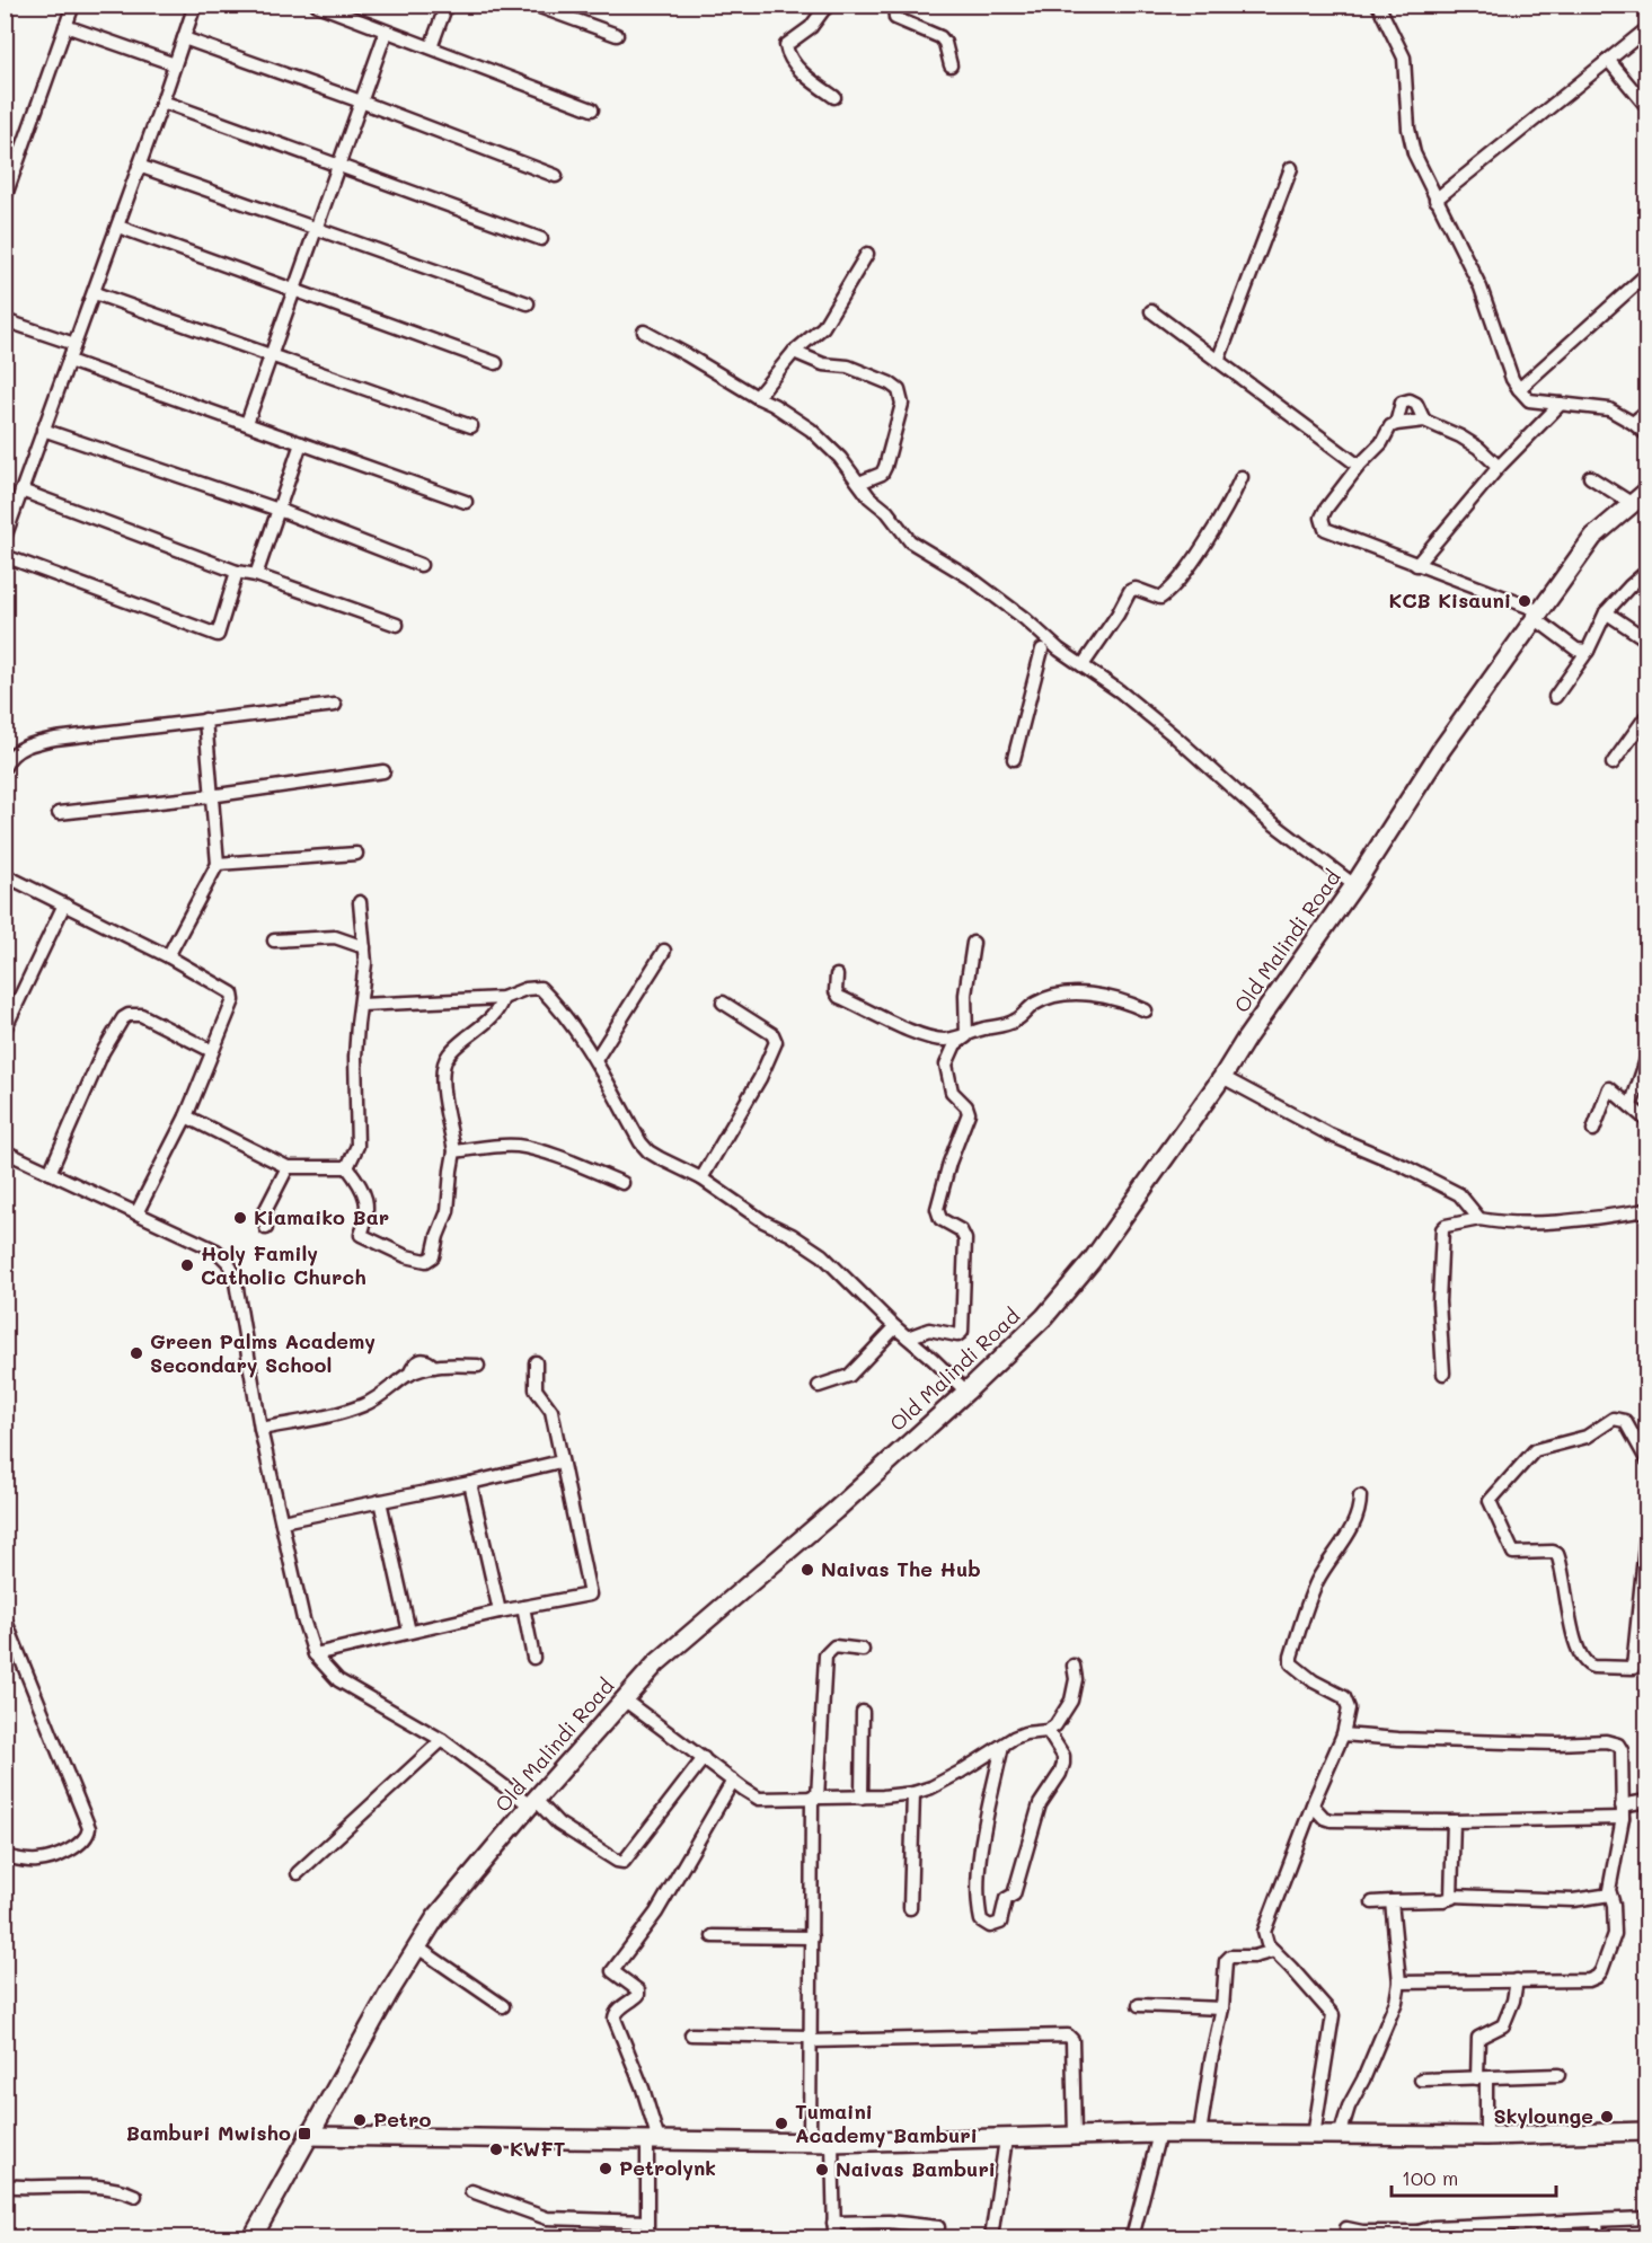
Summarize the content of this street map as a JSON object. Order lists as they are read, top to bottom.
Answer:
{
  "streets": {
    "main road": ["Old Malindi Road"]
  },
  "places": {
    "other": [
      "KCB Kisauni",
      "Kiamaiko Bar",
      "Holy Family Catholic Church",
      "Green Palms Academy Secondary School",
      "Naivas The Hub",
      "Skylounge",
      "Petro",
      "Tumaini Academy Bamburi",
      "KWFT",
      "Petrolynk",
      "Naivas Bamburi"
    ],
    "transit": ["Bamburi Mwisho"]
  },
  "scale_bar": "100 m"
}
